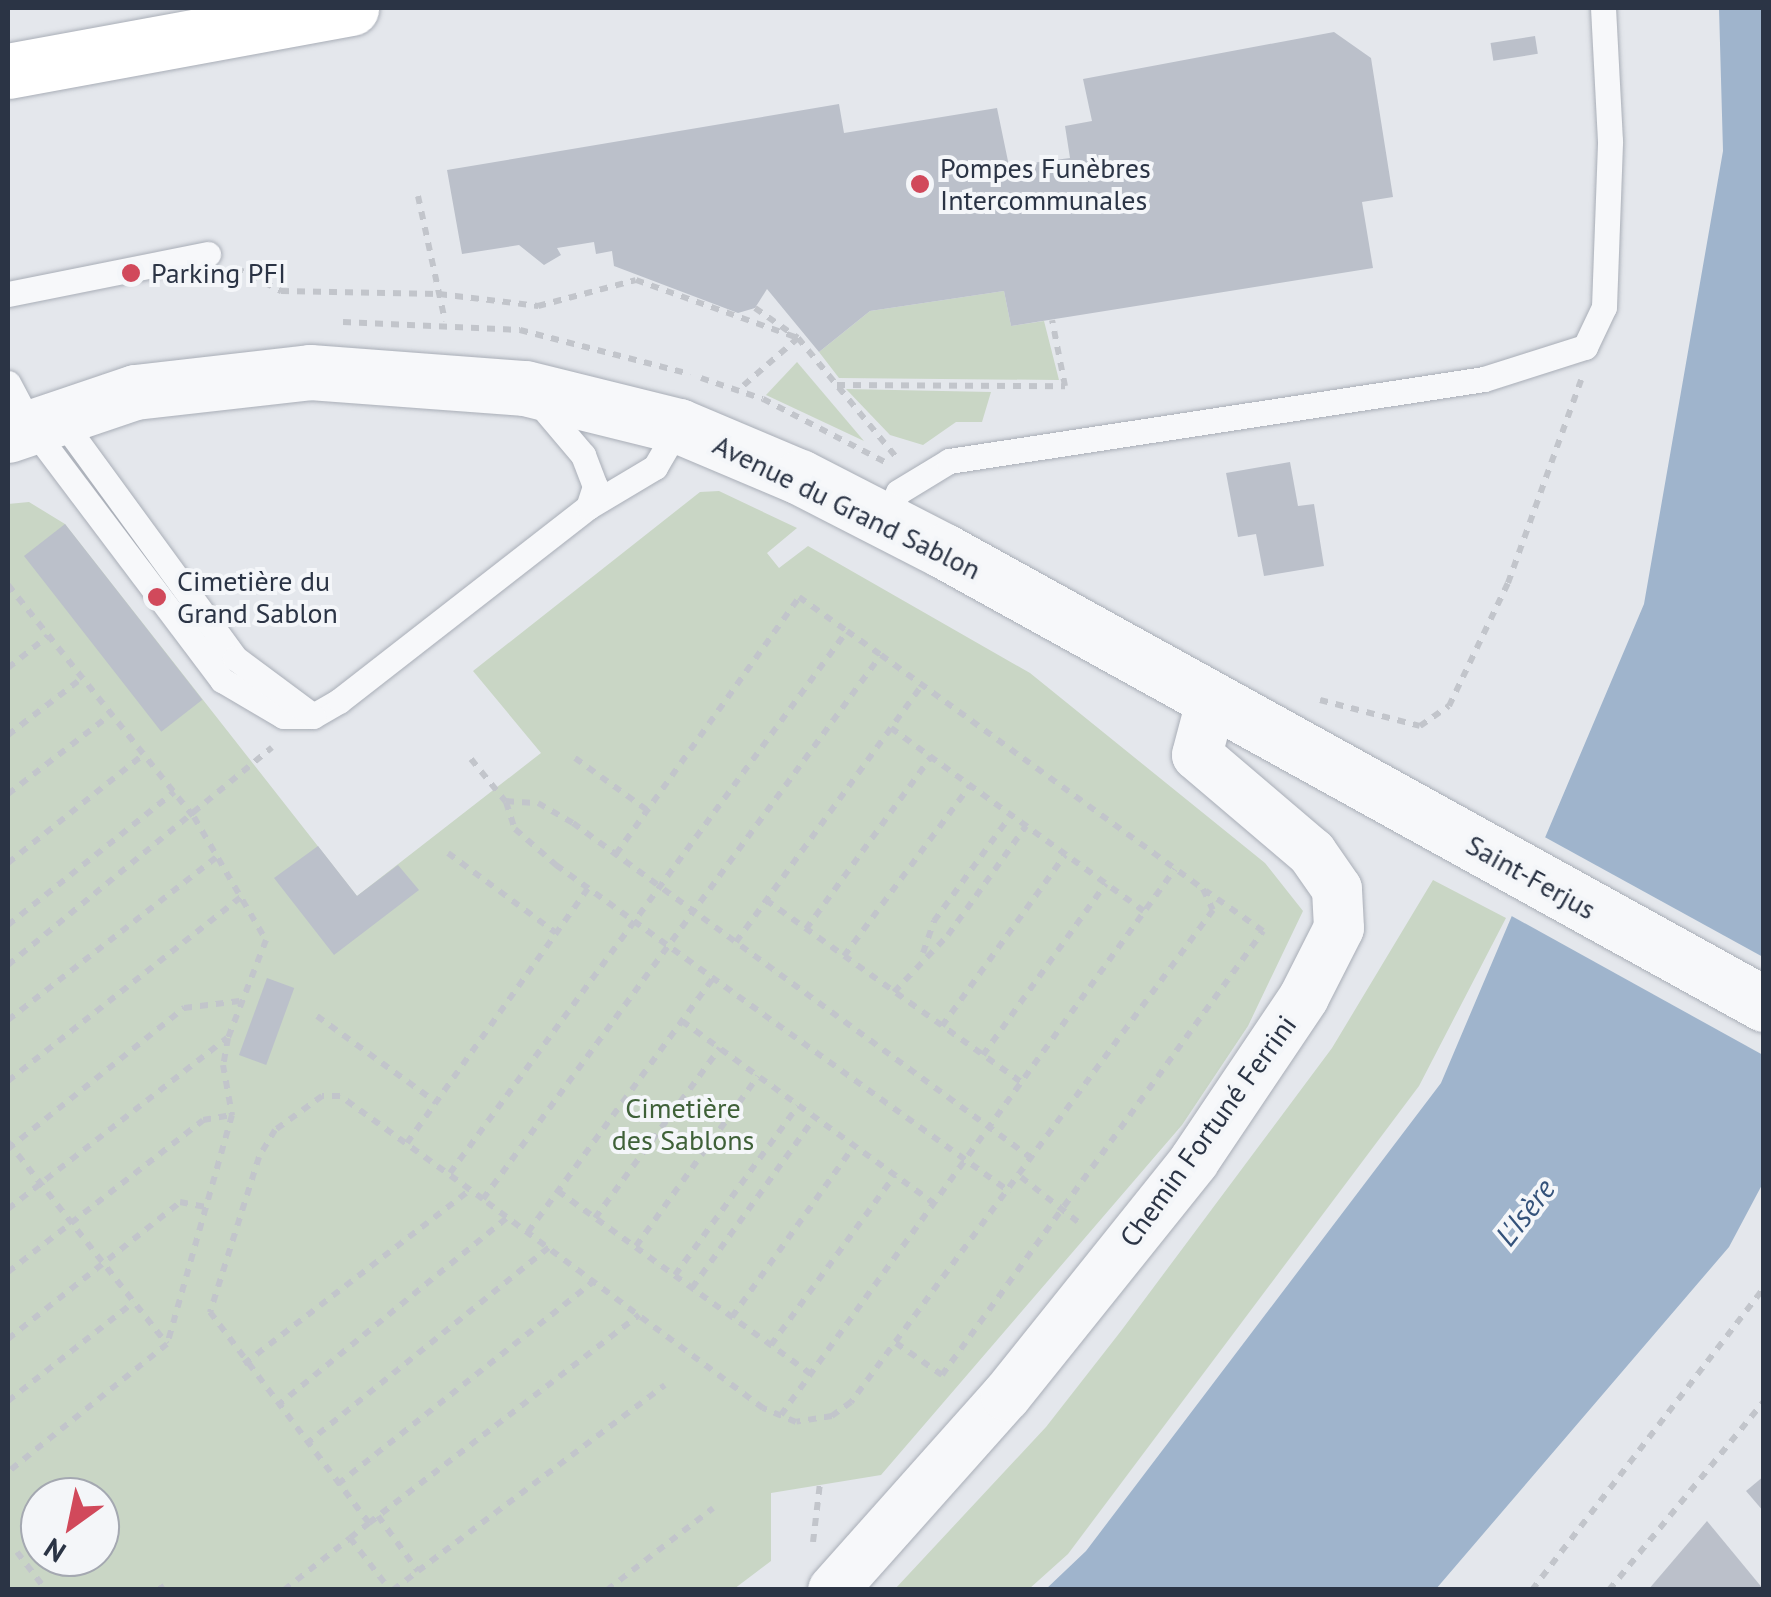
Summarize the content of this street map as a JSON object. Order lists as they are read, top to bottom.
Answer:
{
  "streets": {
    "street": ["Avenue du Grand Sablon", "Saint-Ferjus", "Chemin Fortuné Ferrini"]
  },
  "crossings": [
    ["Avenue du Grand Sablon", "Saint-Ferjus"],
    ["Avenue du Grand Sablon", "Chemin Fortuné Ferrini"]
  ],
  "water": ["L'Isère"],
  "parks": ["Cimetière des Sablons"],
  "places": ["Pompes Funèbres Intercommunales", "Parking PFI", "Cimetière du Grand Sablon"],
  "north": "bottom left"
}
